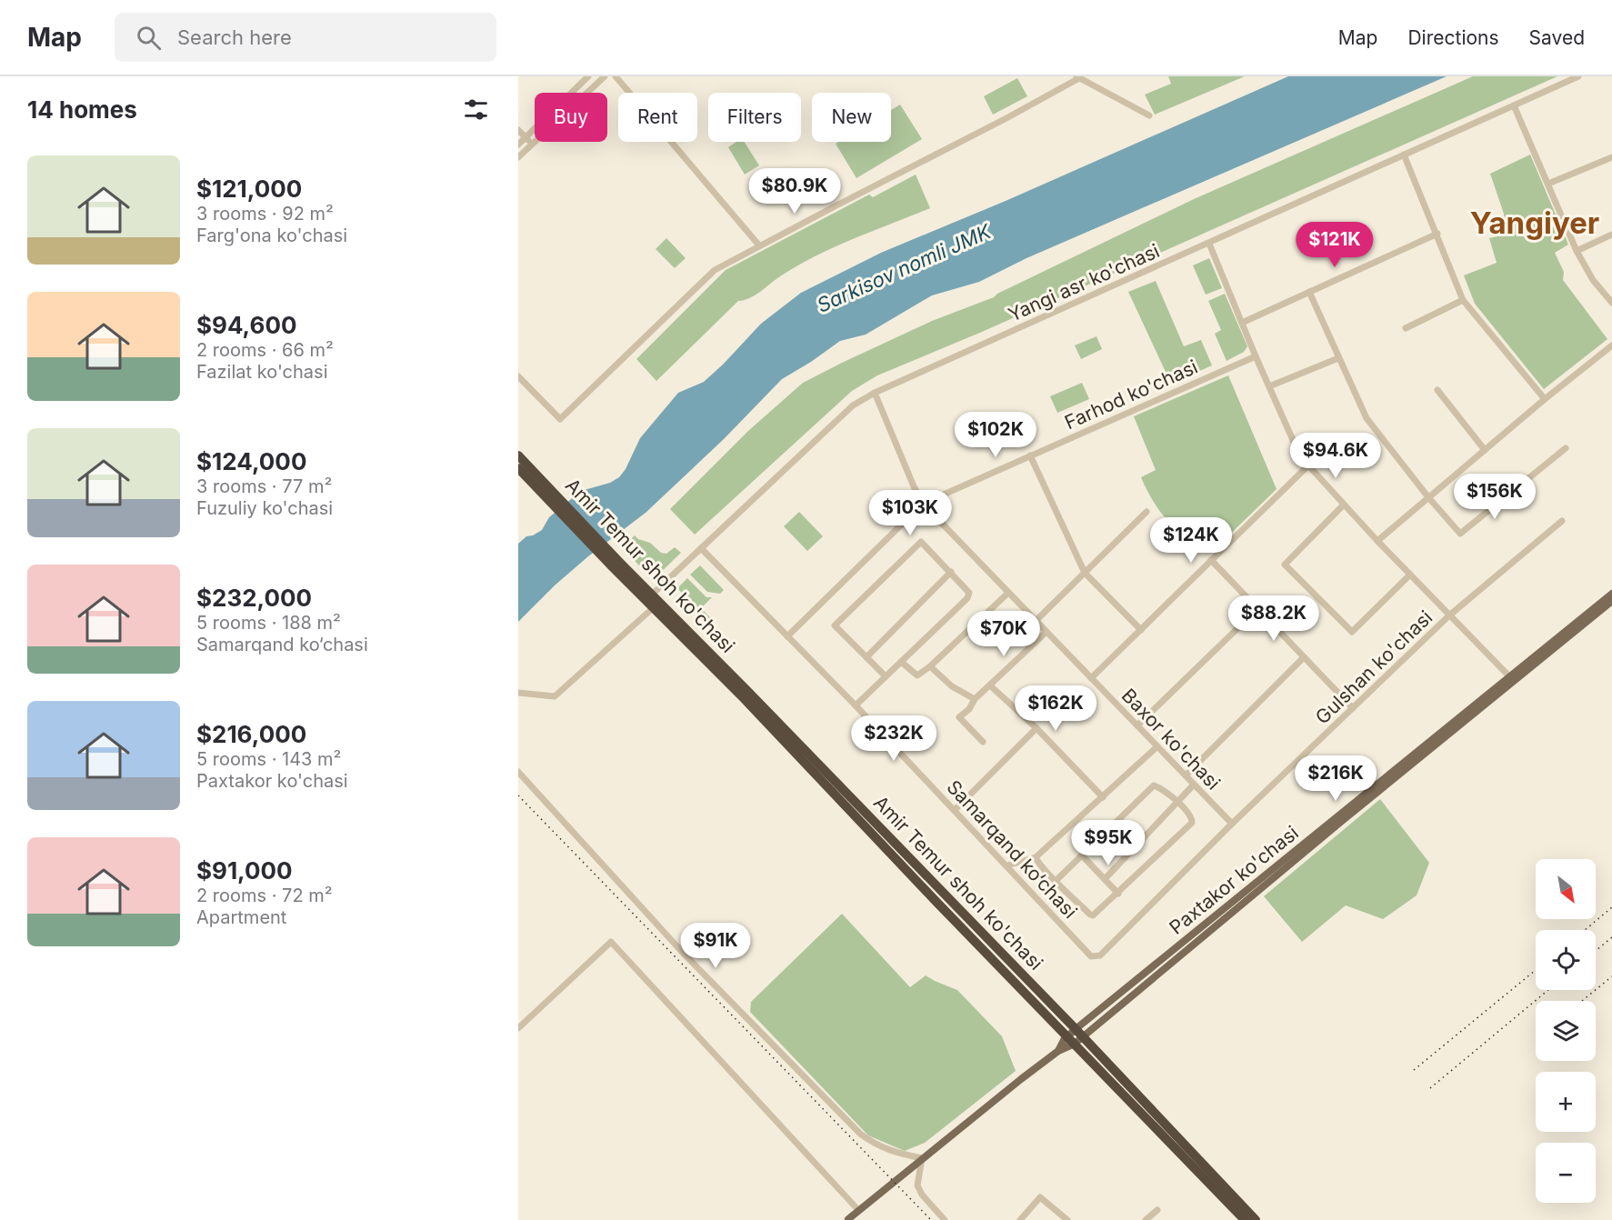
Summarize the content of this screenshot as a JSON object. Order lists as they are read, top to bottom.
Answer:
{
  "streets": {
    "highway": ["Amir Temur shoh ko'chasi"],
    "main road": ["Paxtakor ko'chasi"],
    "street": [
      "Yangi asr ko'chasi",
      "Farhod ko'chasi",
      "Gulshan ko'chasi",
      "Baxor ko'chasi",
      "Samarqand ko‘chasi"
    ]
  },
  "crossings": [
    ["Yangi asr ko'chasi", "Amir Temur shoh ko'chasi"],
    ["Yangi asr ko'chasi", "Baxor ko'chasi"],
    ["Yangi asr ko'chasi", "Samarqand ko‘chasi"],
    ["Farhod ko'chasi", "Baxor ko'chasi"],
    ["Farhod ko'chasi", "Samarqand ko‘chasi"],
    ["Amir Temur shoh ko'chasi", "Paxtakor ko'chasi"],
    ["Gulshan ko'chasi", "Baxor ko'chasi"],
    ["Gulshan ko'chasi", "Samarqand ko‘chasi"]
  ],
  "districts": ["Yangiyer"],
  "water": ["Sarkisov nomli JMK"],
  "north": "bottom right",
  "page": {
    "header": "Map",
    "search": "Search here",
    "nav": ["Map", "Directions", "Saved"],
    "heading": "14 homes",
    "chip": [
      "Buy",
      "Rent",
      "Filters",
      "New"
    ],
    "list": [
      {
        "name": "$121,000",
        "note": "3 rooms · 92 m² · Farg'ona ko'chasi"
      },
      {
        "name": "$94,600",
        "note": "2 rooms · 66 m² · Fazilat ko'chasi"
      },
      {
        "name": "$124,000",
        "note": "3 rooms · 77 m² · Fuzuliy ko'chasi"
      },
      {
        "name": "$232,000",
        "note": "5 rooms · 188 m² · Samarqand ko‘chasi"
      },
      {
        "name": "$216,000",
        "note": "5 rooms · 143 m² · Paxtakor ko'chasi"
      },
      {
        "name": "$91,000",
        "note": "2 rooms · 72 m² · Apartment"
      }
    ],
    "price": [
      "$80.9K",
      "$121K",
      "$102K",
      "$94.6K",
      "$156K",
      "$103K",
      "$124K",
      "$88.2K",
      "$70K",
      "$162K",
      "$232K",
      "$216K",
      "$95K",
      "$91K"
    ],
    "map_buttons": ["+", "−"]
  }
}
